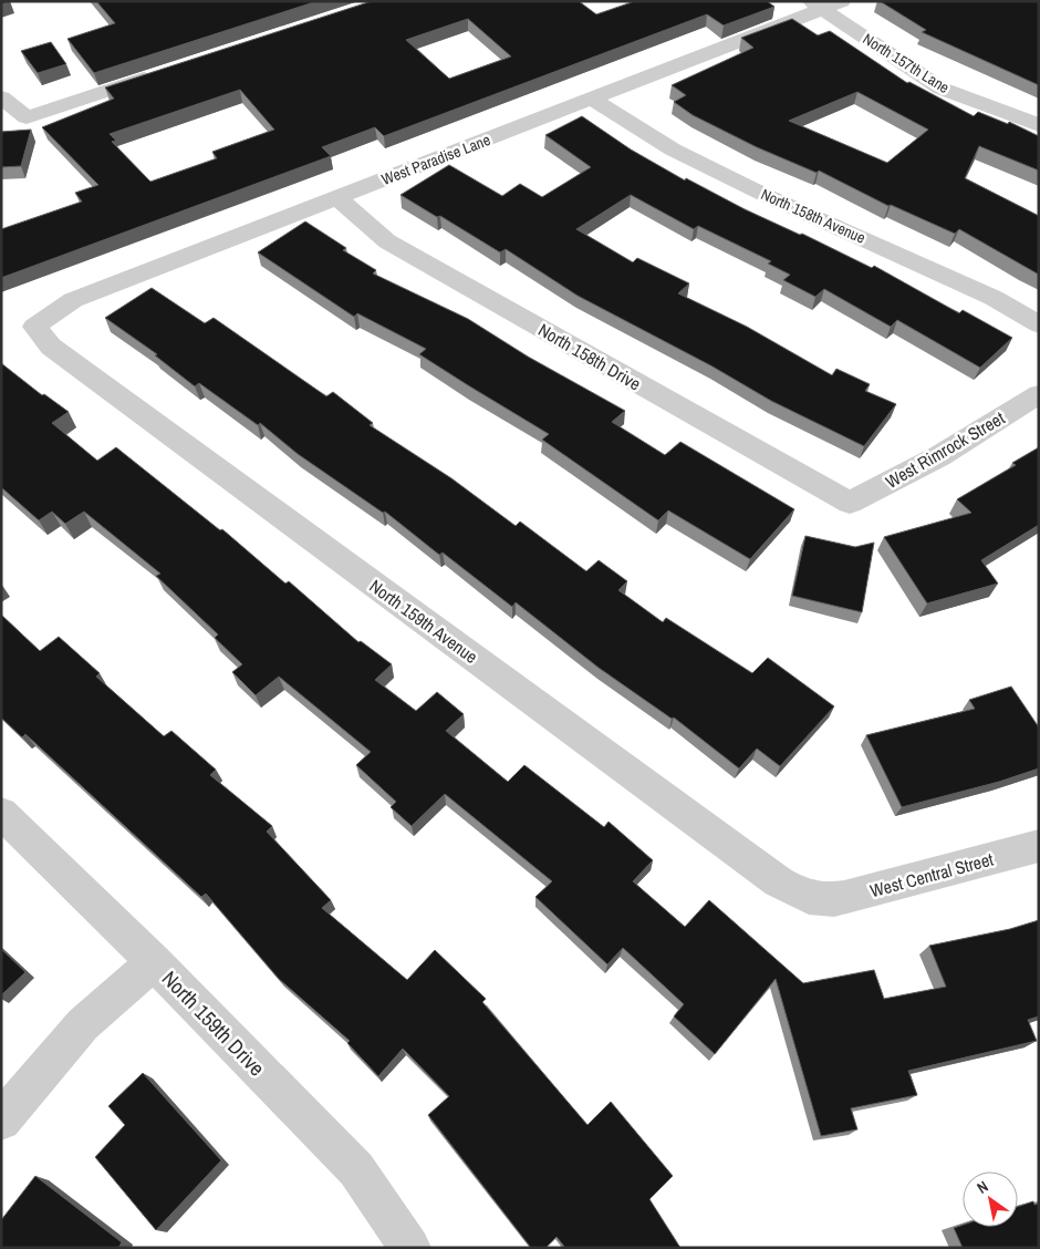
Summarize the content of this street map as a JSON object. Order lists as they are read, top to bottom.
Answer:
{
  "streets": {
    "street": [
      "North 157th Lane",
      "West Paradise Lane",
      "North 158th Avenue",
      "North 158th Drive",
      "West Rimrock Street",
      "North 159th Avenue",
      "West Central Street",
      "North 159th Drive"
    ]
  },
  "crossings": [
    ["North 157th Lane", "West Paradise Lane"],
    ["West Paradise Lane", "North 158th Avenue"],
    ["West Paradise Lane", "North 158th Drive"],
    ["West Paradise Lane", "North 159th Avenue"],
    ["North 158th Drive", "West Rimrock Street"],
    ["North 159th Avenue", "West Central Street"]
  ],
  "north": "top left"
}
